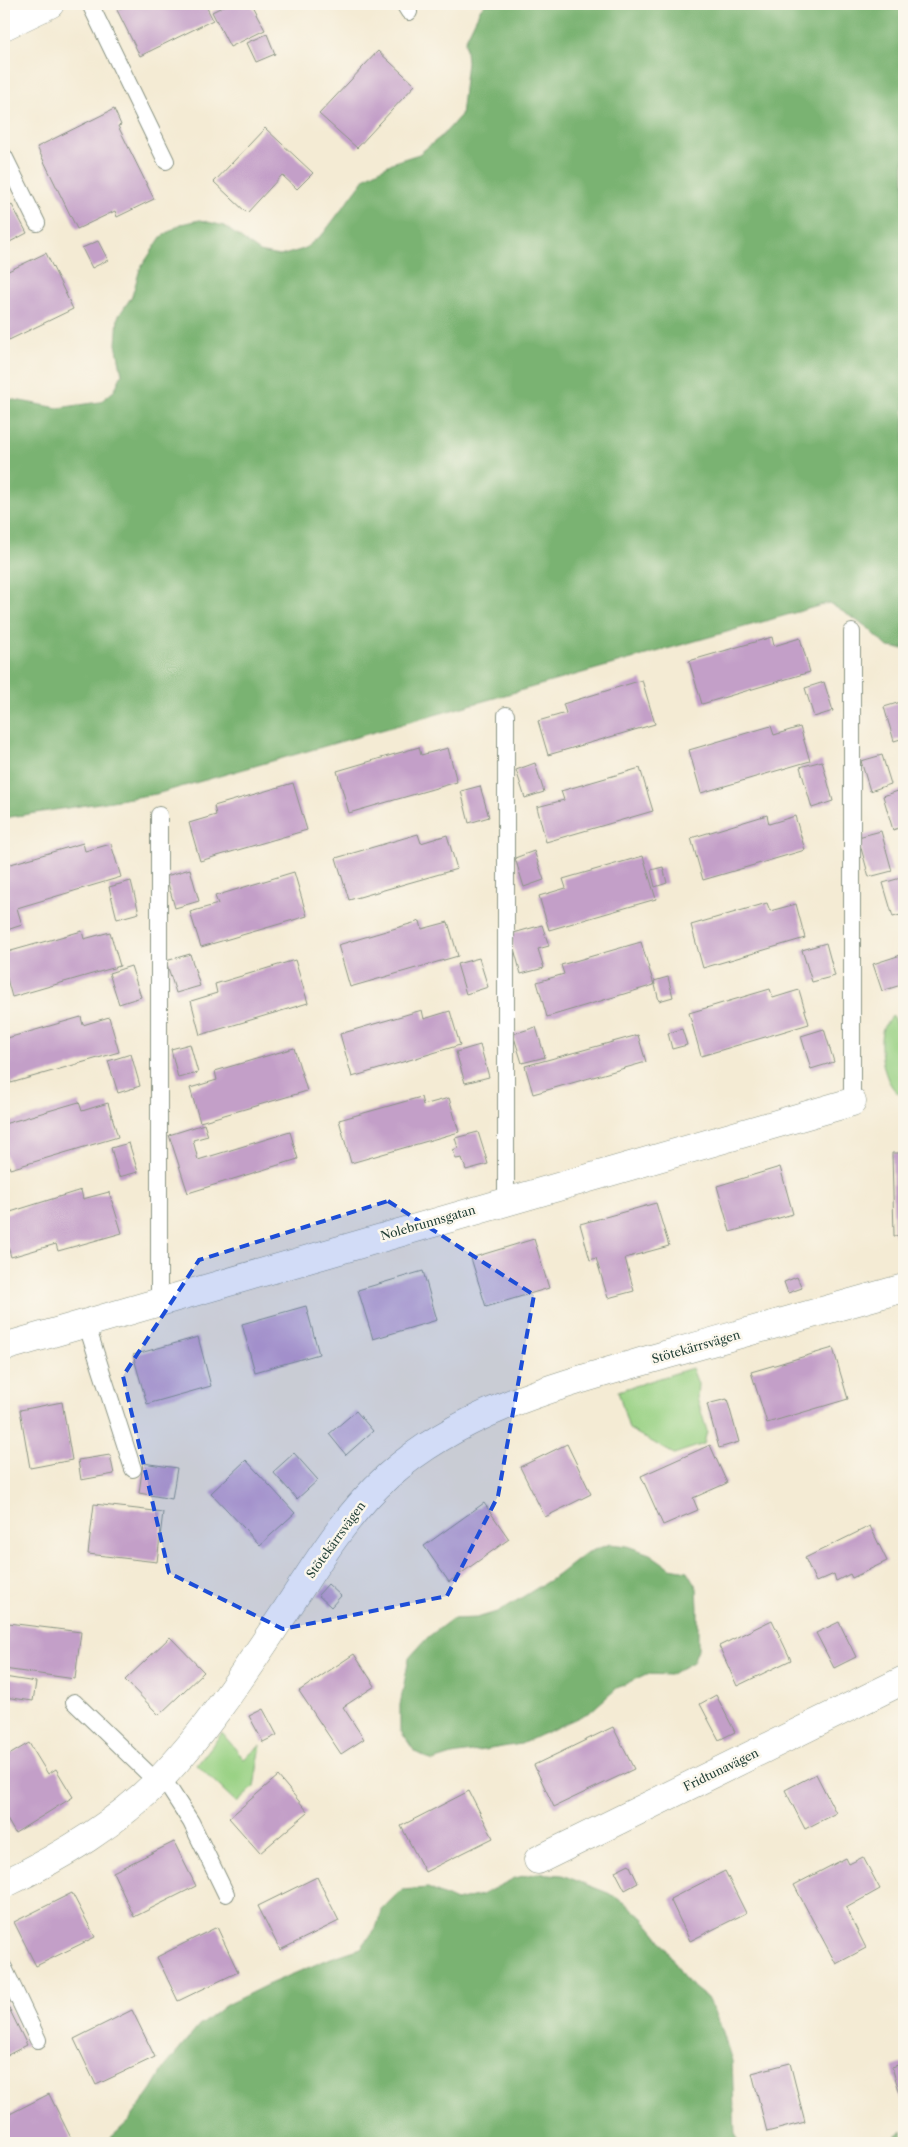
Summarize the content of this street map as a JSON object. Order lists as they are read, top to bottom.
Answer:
{
  "streets": {
    "street": ["Nolebrunnsgatan", "Stötekärrsvägen", "Fridtunavägen"]
  }
}
